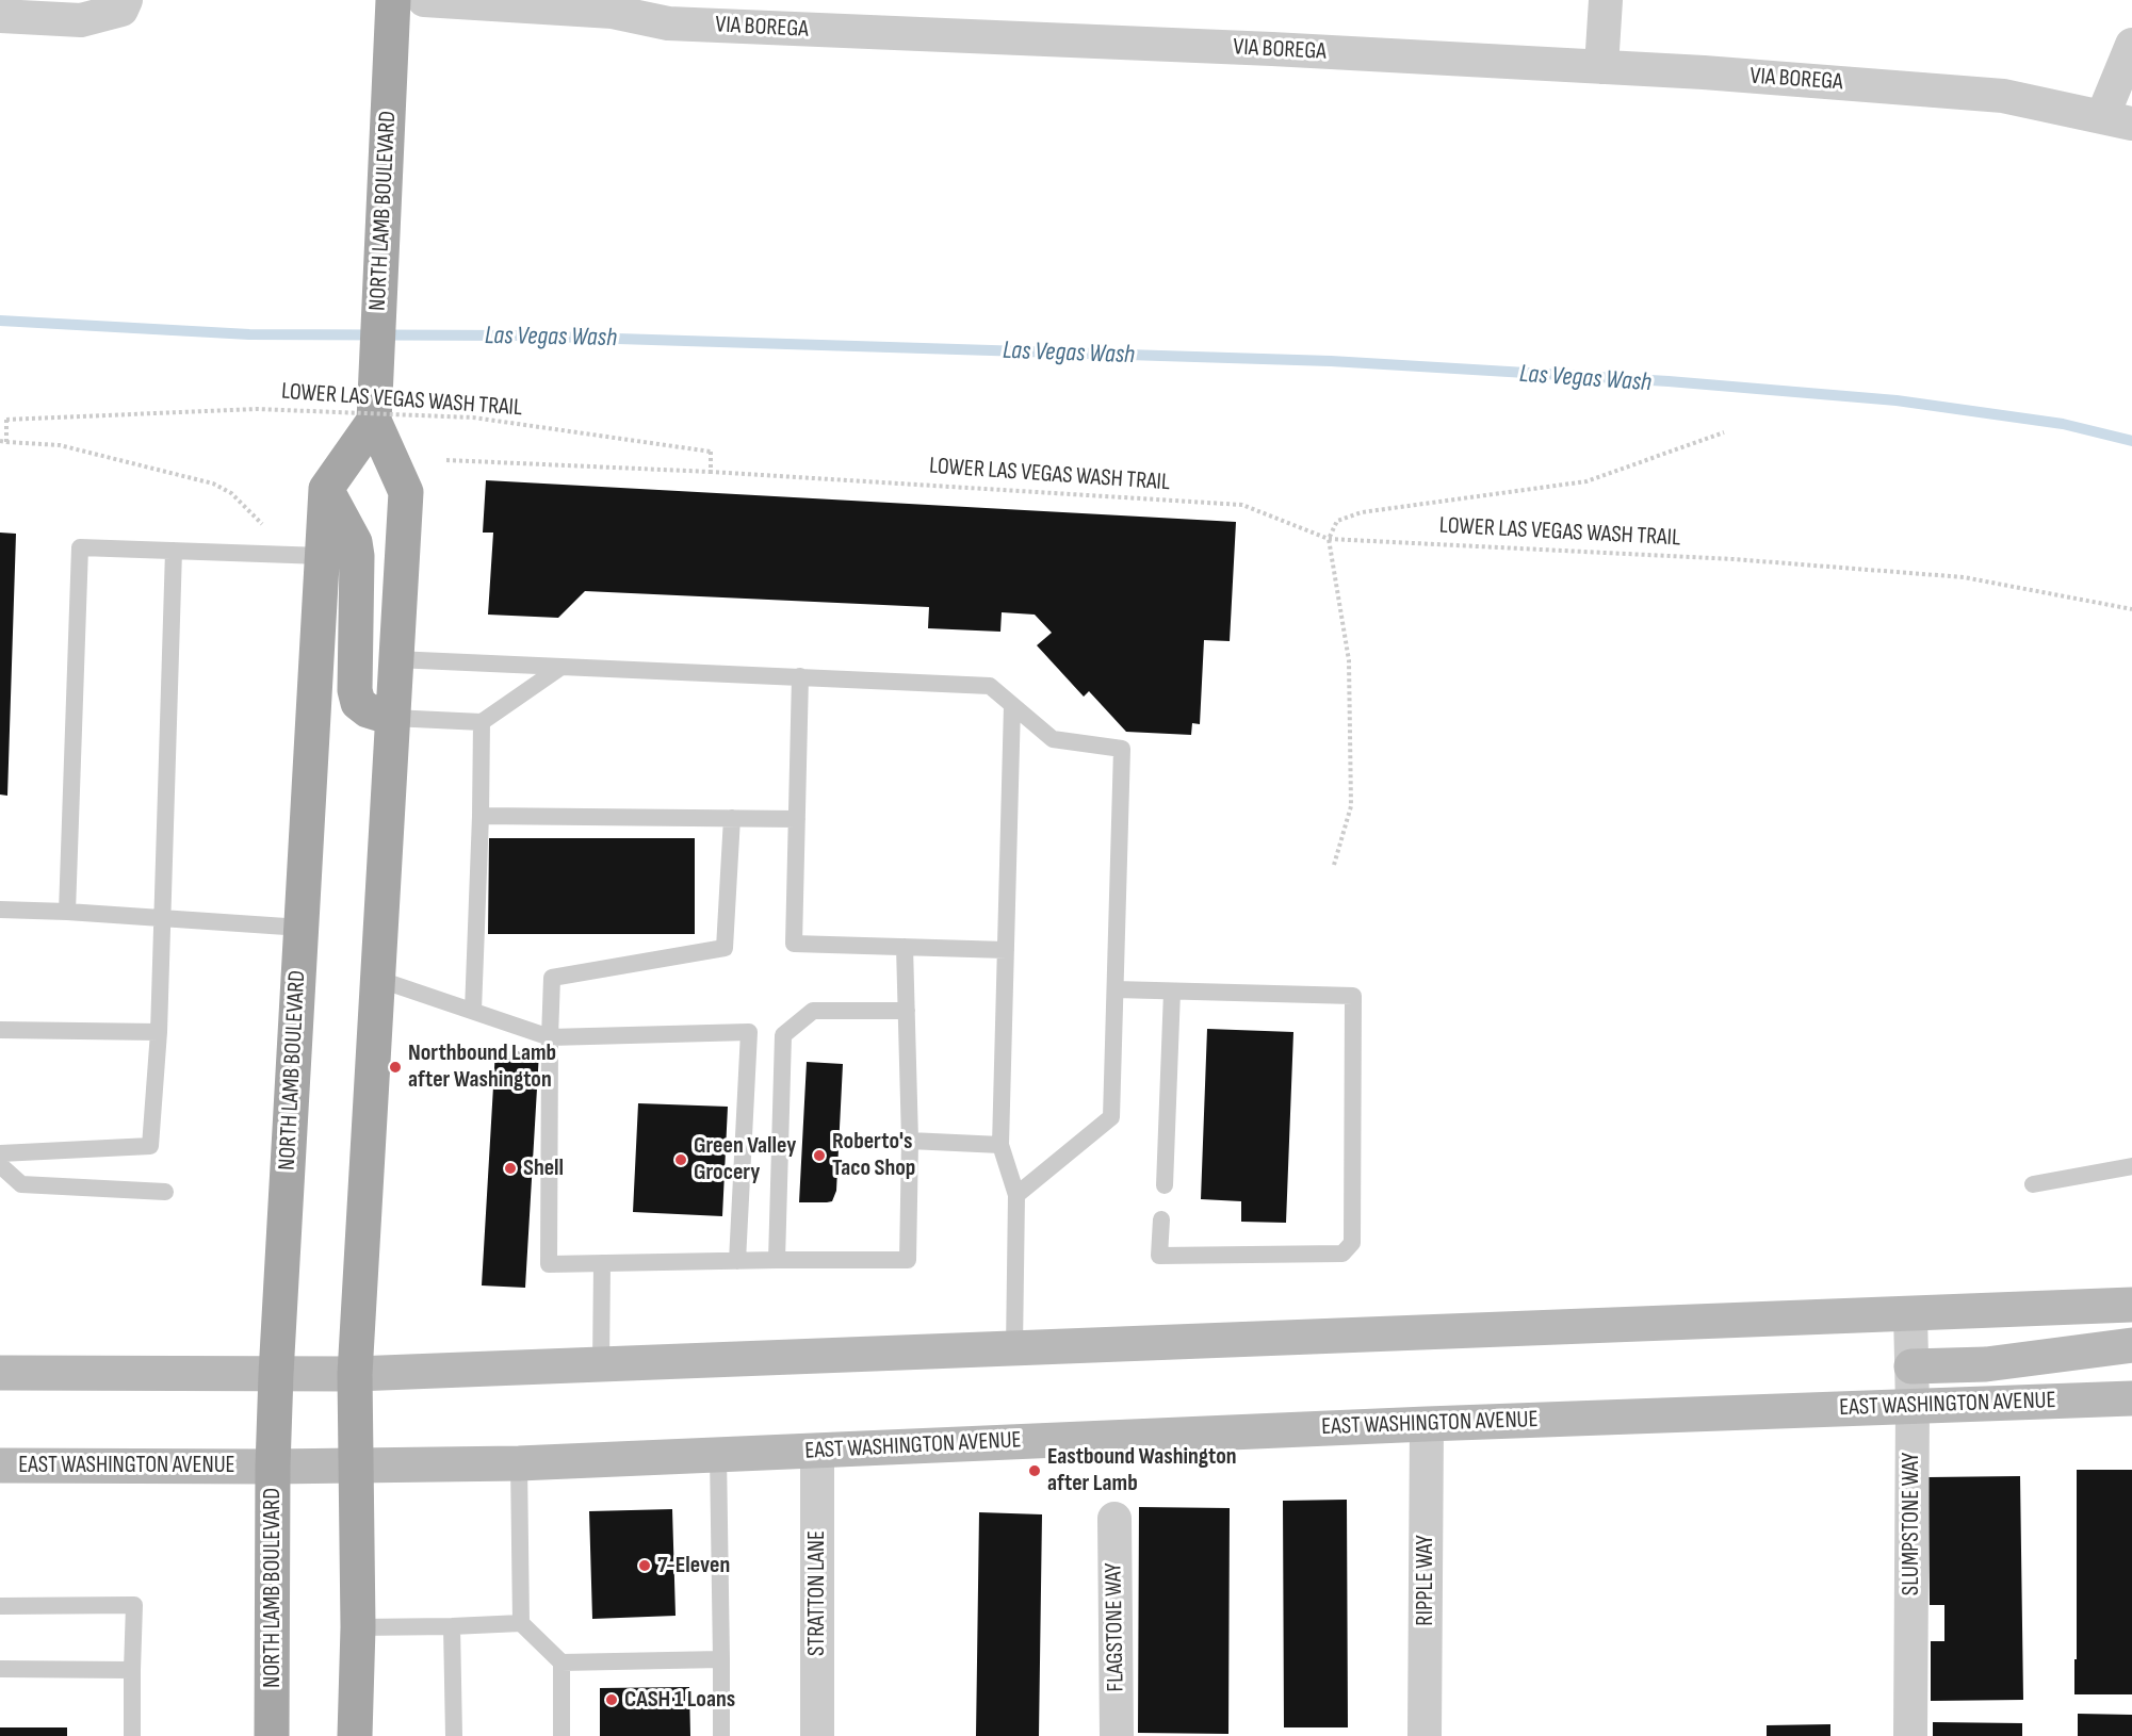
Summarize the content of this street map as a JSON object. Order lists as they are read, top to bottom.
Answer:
{
  "streets": {
    "main road": ["NORTH LAMB BOULEVARD", "EAST WASHINGTON AVENUE"],
    "street": [
      "VIA BOREGA",
      "SLUMPSTONE WAY",
      "RIPPLE WAY",
      "STRATTON LANE",
      "FLAGSTONE WAY"
    ],
    "path": ["LOWER LAS VEGAS WASH TRAIL"]
  },
  "crossings": [
    ["NORTH LAMB BOULEVARD", "EAST WASHINGTON AVENUE"],
    ["EAST WASHINGTON AVENUE", "SLUMPSTONE WAY"],
    ["EAST WASHINGTON AVENUE", "RIPPLE WAY"],
    ["EAST WASHINGTON AVENUE", "STRATTON LANE"]
  ],
  "water": ["Las Vegas Wash"],
  "places": [
    "Northbound Lamb after Washington",
    "Roberto's Taco Shop",
    "Green Valley Grocery",
    "Shell",
    "Eastbound Washington after Lamb",
    "7-Eleven",
    "CASH 1 Loans"
  ]
}
